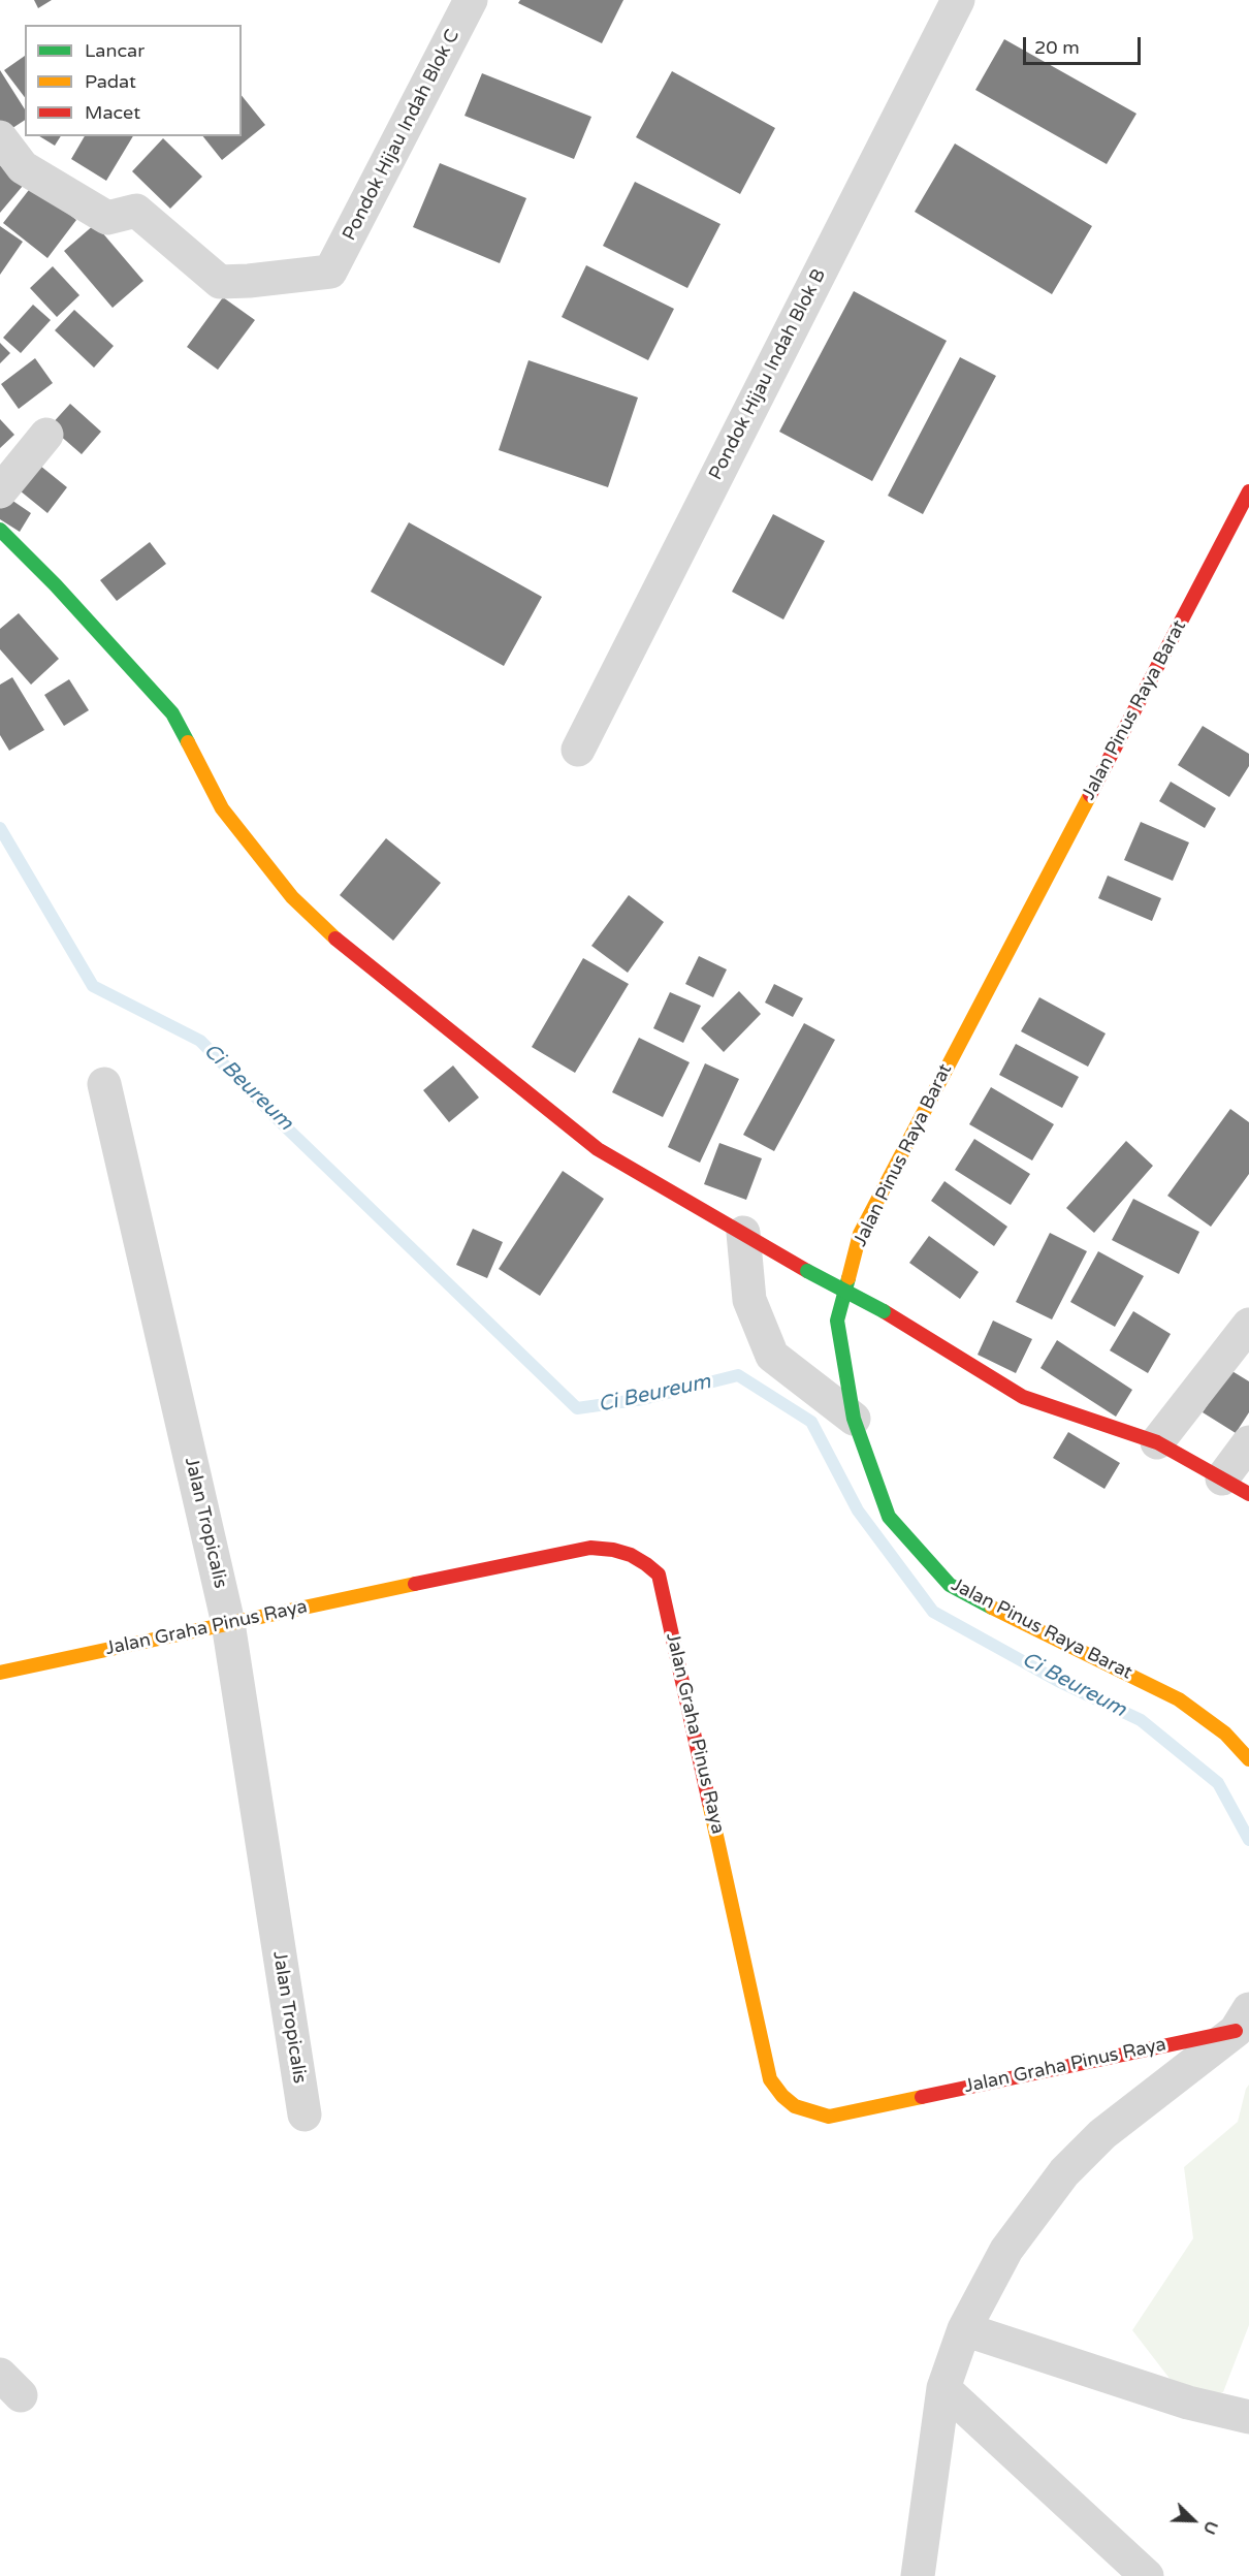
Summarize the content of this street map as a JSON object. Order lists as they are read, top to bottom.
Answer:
{
  "streets": {
    "street": [
      "Pondok Hijau Indah Blok C",
      "Pondok Hijau Indah Blok B",
      "Jalan Pinus Raya Barat",
      "Jalan Tropicalis",
      "Jalan Graha Pinus Raya"
    ]
  },
  "crossings": [
    ["Jalan Tropicalis", "Jalan Graha Pinus Raya"]
  ],
  "water": ["Ci Beureum"],
  "legend": ["Lancar", "Padat", "Macet"],
  "scale_bar": "20 m",
  "north": "bottom right"
}
